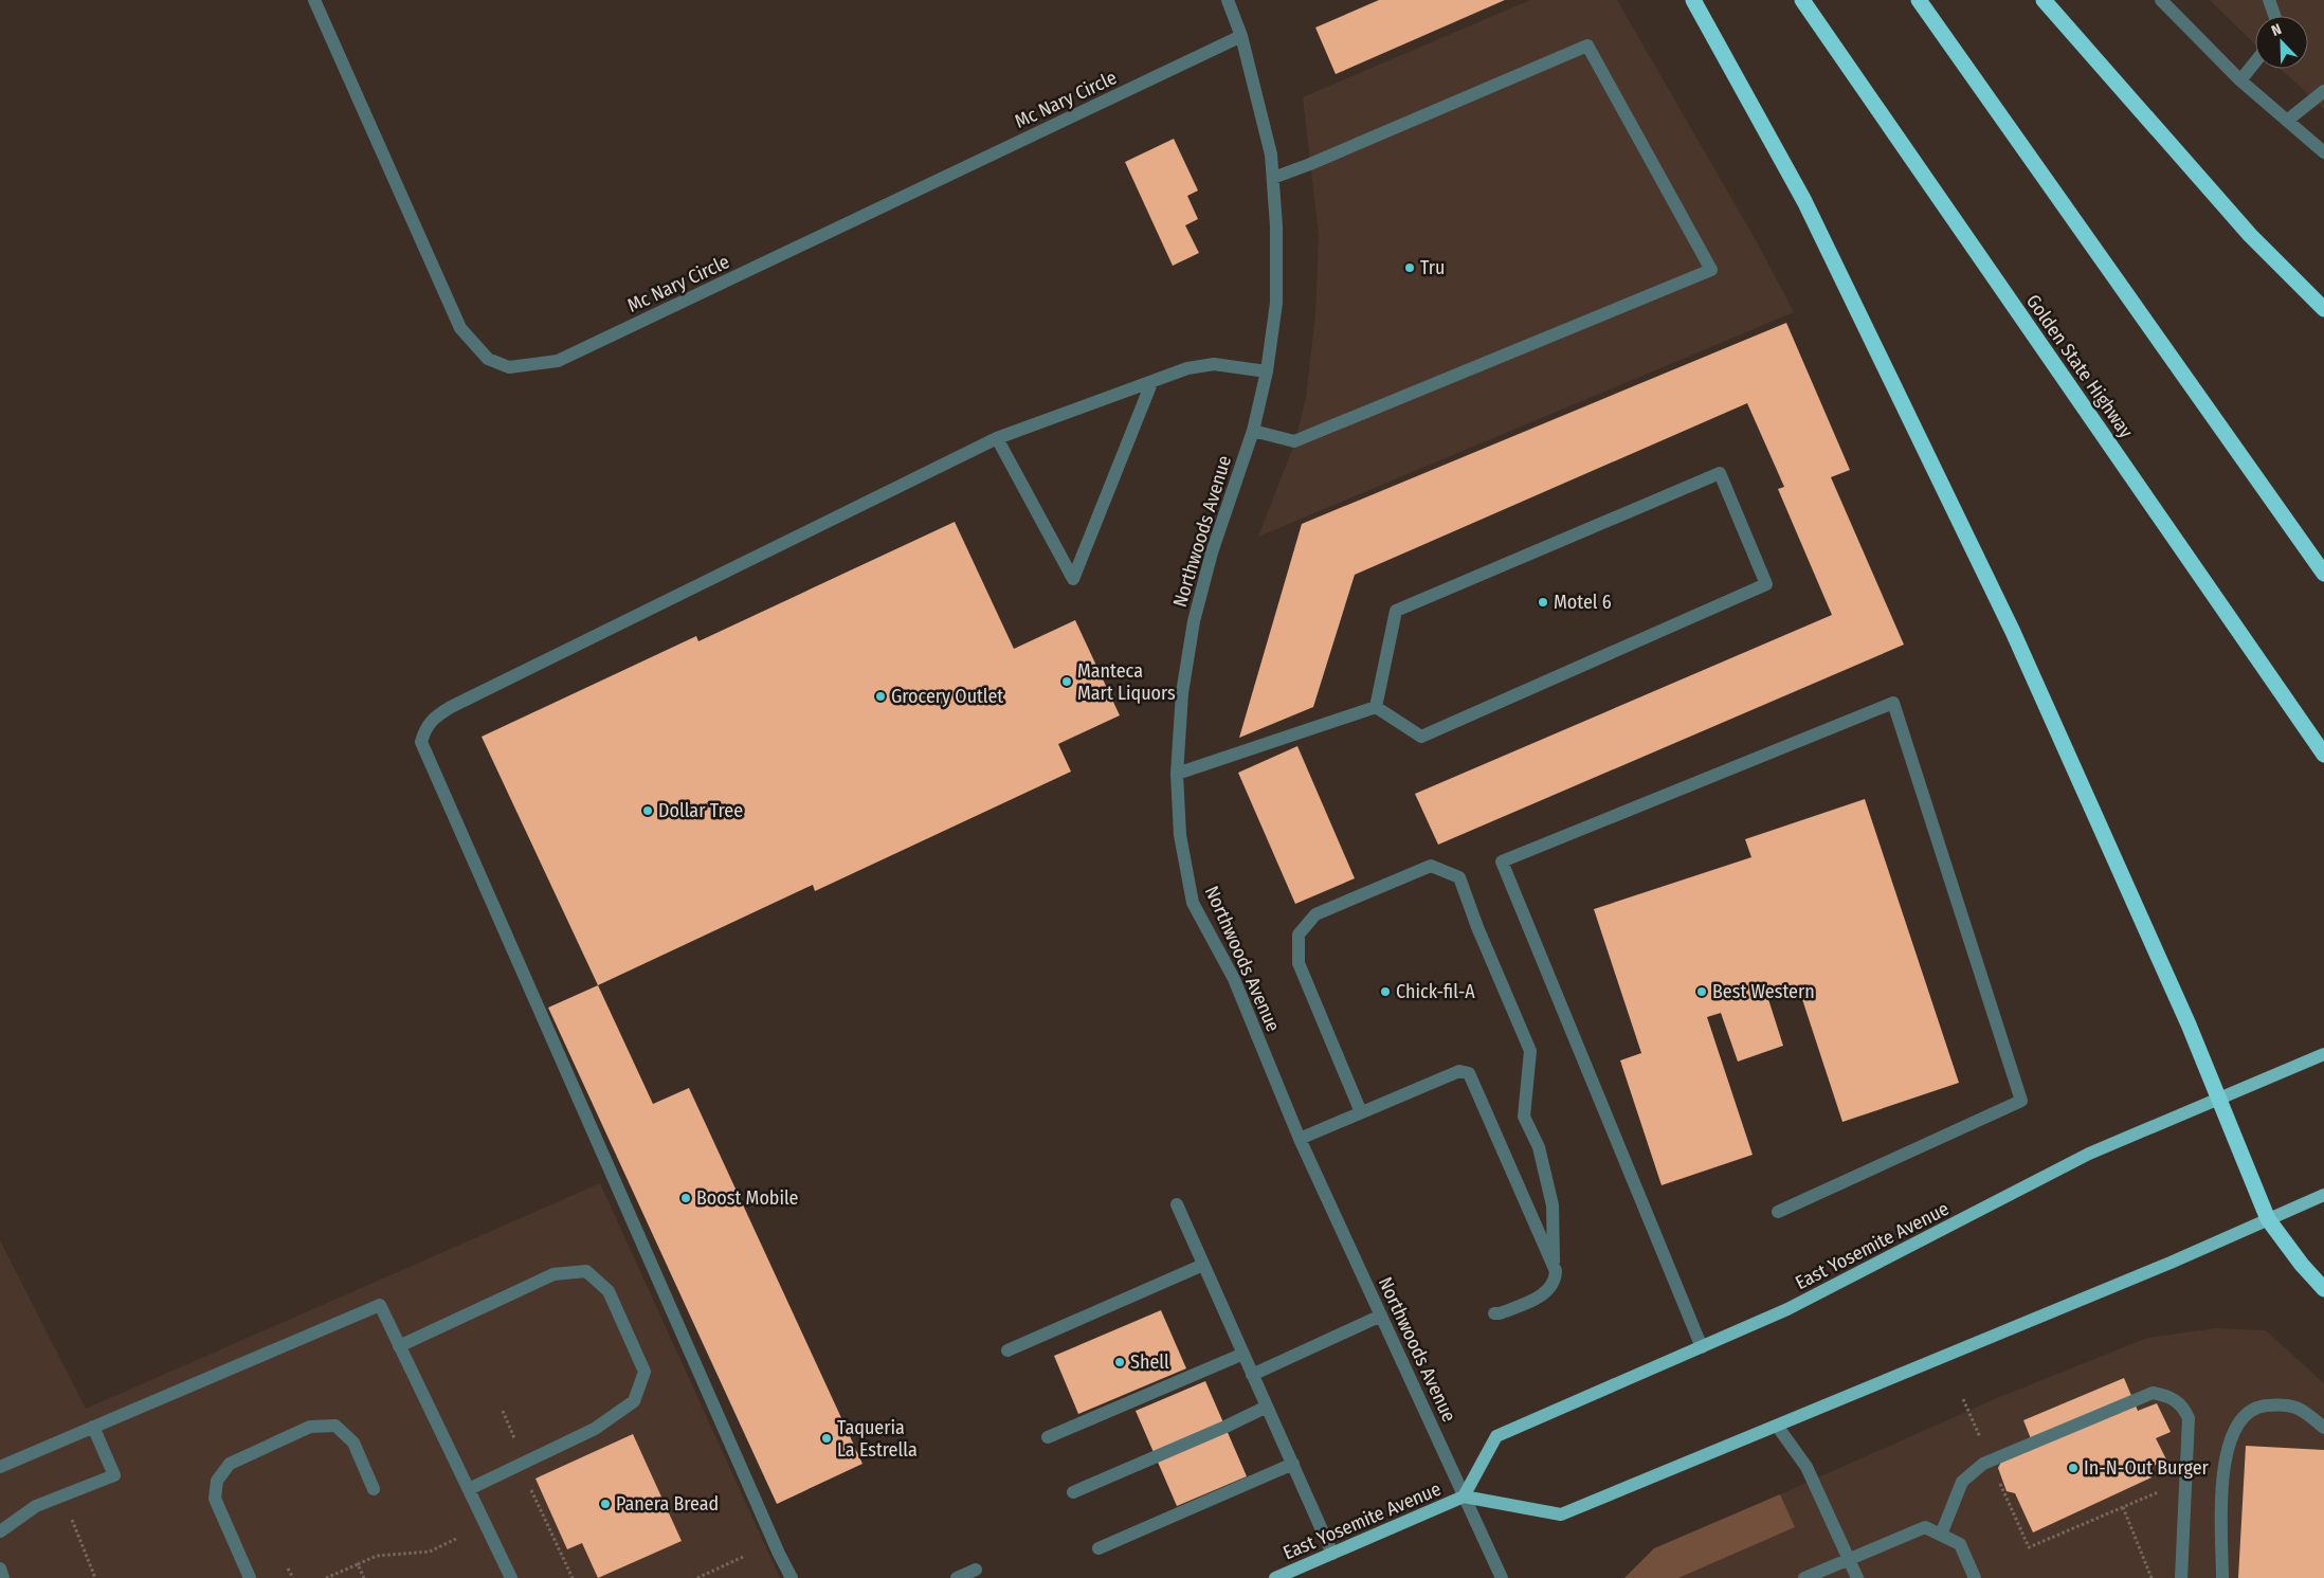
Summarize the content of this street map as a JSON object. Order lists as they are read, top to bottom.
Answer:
{
  "streets": {
    "highway": ["Golden State Highway"],
    "main road": ["East Yosemite Avenue"],
    "street": ["Mc Nary Circle", "Northwoods Avenue"]
  },
  "crossings": [
    ["Mc Nary Circle", "Northwoods Avenue"],
    ["Northwoods Avenue", "East Yosemite Avenue"]
  ],
  "places": [
    "Tru",
    "Motel 6",
    "Manteca Mart Liquors",
    "Grocery Outlet",
    "Dollar Tree",
    "Chick-fil-A",
    "Best Western",
    "Boost Mobile",
    "Shell",
    "Taqueria La Estrella",
    "In-N-Out Burger",
    "Panera Bread"
  ],
  "north": "top left"
}
